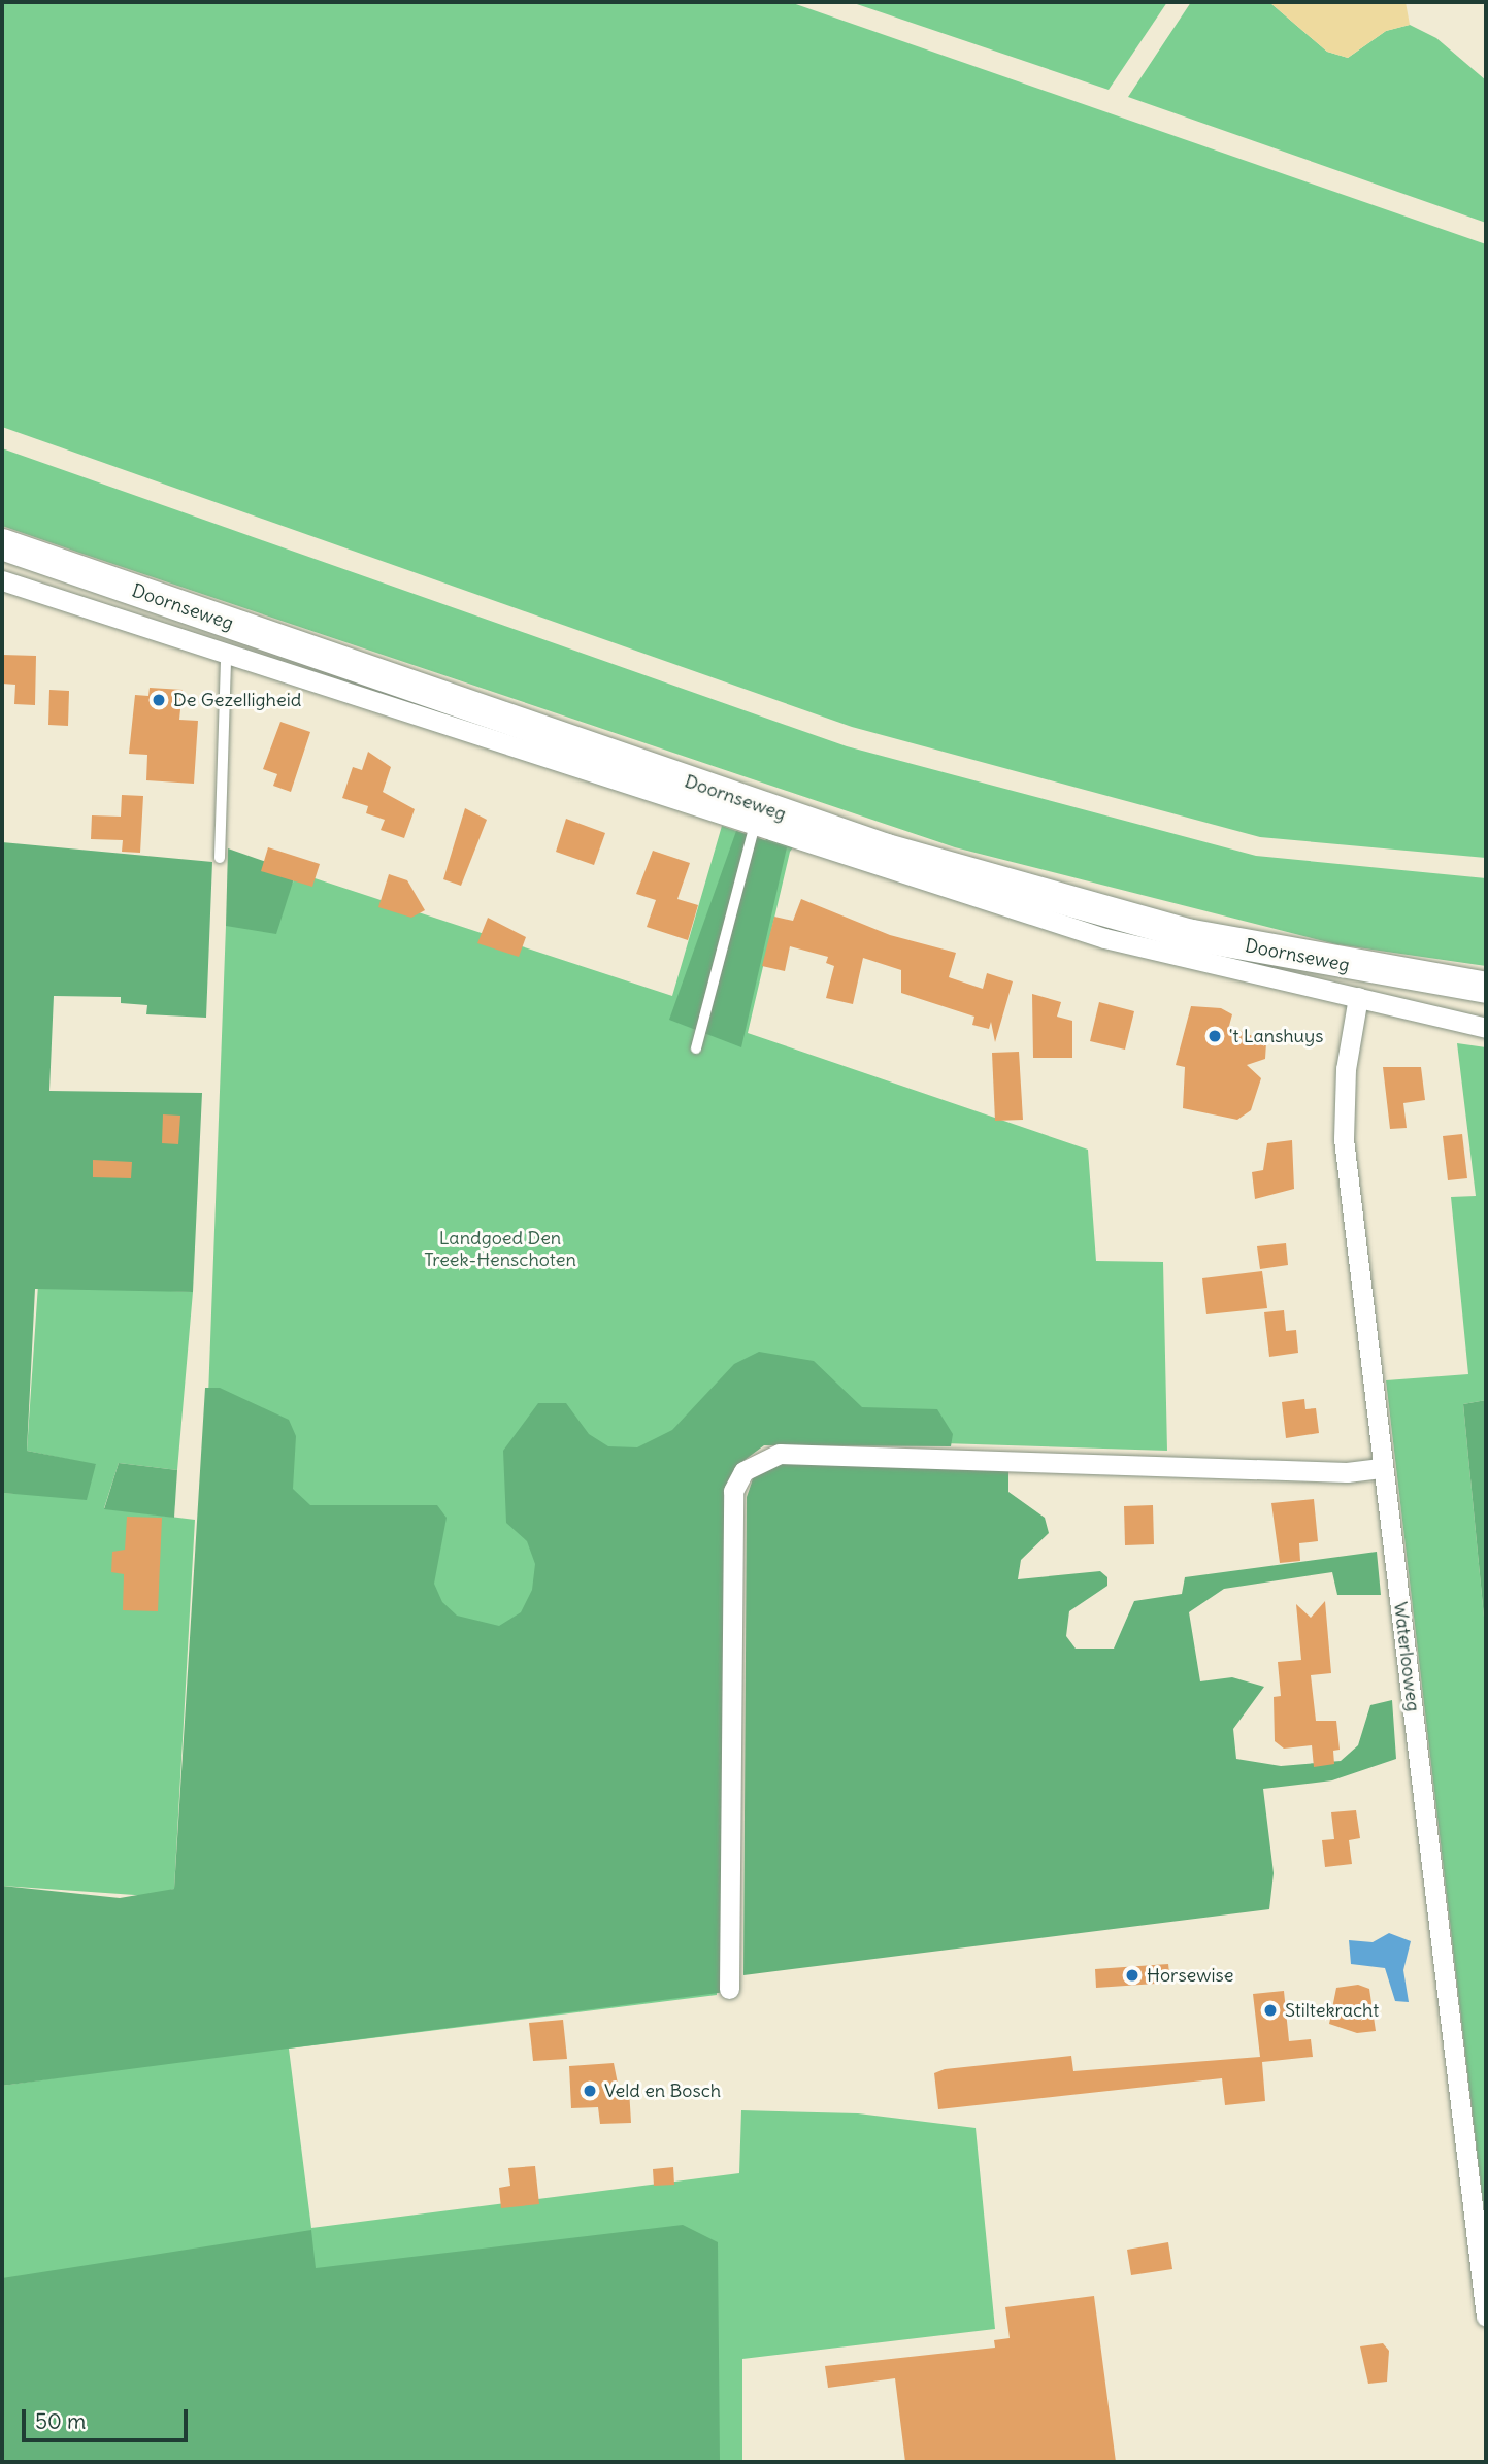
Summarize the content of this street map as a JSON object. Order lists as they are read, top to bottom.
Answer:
{
  "streets": {
    "main road": ["Doornseweg"],
    "street": ["Waterlooweg"]
  },
  "crossings": [
    ["Doornseweg", "Waterlooweg"]
  ],
  "parks": ["Landgoed Den Treek-Henschoten"],
  "places": [
    "De Gezelligheid",
    "'t Lanshuys",
    "Horsewise",
    "Stiltekracht",
    "Veld en Bosch"
  ],
  "scale_bar": "50 m"
}
